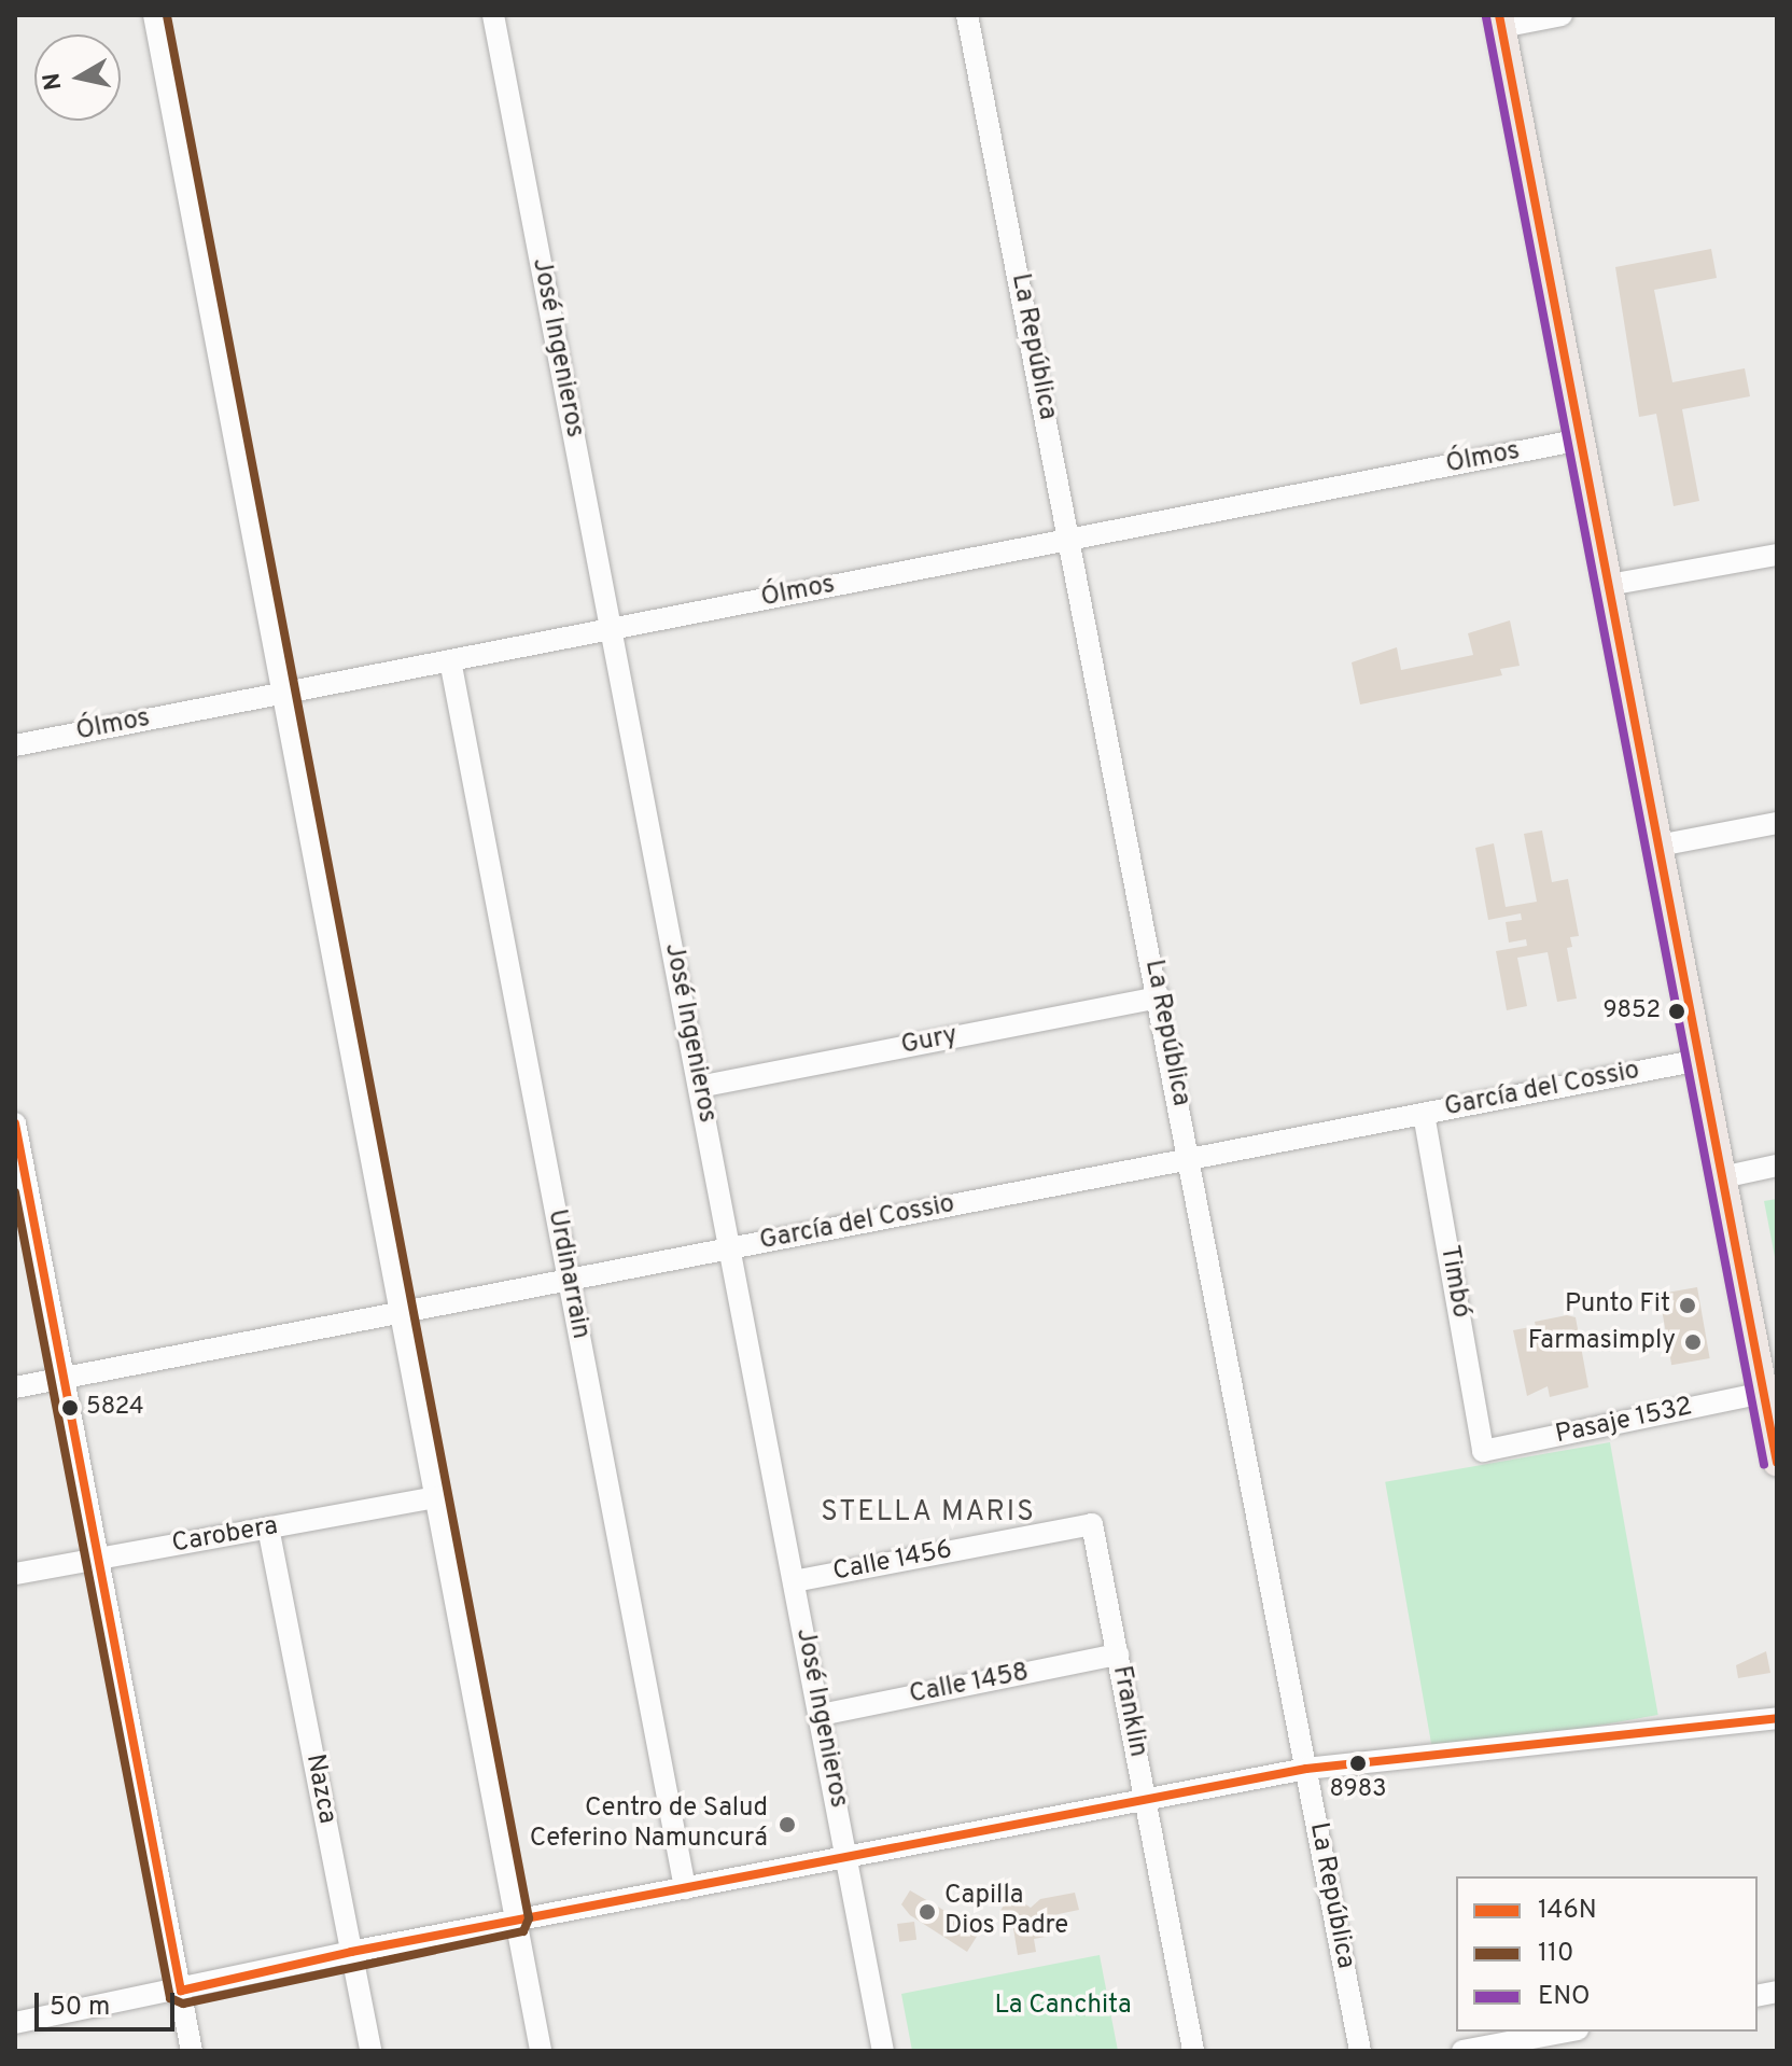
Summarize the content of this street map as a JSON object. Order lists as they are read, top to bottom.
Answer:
{
  "streets": {
    "street": [
      "La República",
      "José Ingenieros",
      "Ólmos",
      "Gury",
      "García del Cossio",
      "Urdinarrain",
      "Timbó",
      "Pasaje 1532",
      "Carobera",
      "Calle 1456",
      "Calle 1458",
      "Franklin",
      "Nazca"
    ]
  },
  "crossings": [
    ["La República", "Ólmos"],
    ["La República", "Gury"],
    ["La República", "García del Cossio"],
    ["José Ingenieros", "Ólmos"],
    ["José Ingenieros", "Gury"],
    ["José Ingenieros", "García del Cossio"],
    ["José Ingenieros", "Calle 1456"],
    ["José Ingenieros", "Calle 1458"],
    ["Ólmos", "Urdinarrain"],
    ["García del Cossio", "Urdinarrain"],
    ["García del Cossio", "Timbó"],
    ["Timbó", "Pasaje 1532"],
    ["Carobera", "Nazca"],
    ["Calle 1456", "Franklin"],
    ["Calle 1458", "Franklin"]
  ],
  "districts": ["STELLA MARIS"],
  "parks": ["La Canchita"],
  "places": [
    "9852",
    "Punto Fit",
    "Farmasimply",
    "5824",
    "8983",
    "Centro de Salud Ceferino Namuncurá",
    "Capilla Dios Padre"
  ],
  "lines": ["transit line 146N", "transit line 110", "transit line ENO"],
  "legend": ["146N", "110", "ENO"],
  "scale_bar": "50 m",
  "north": "left"
}
